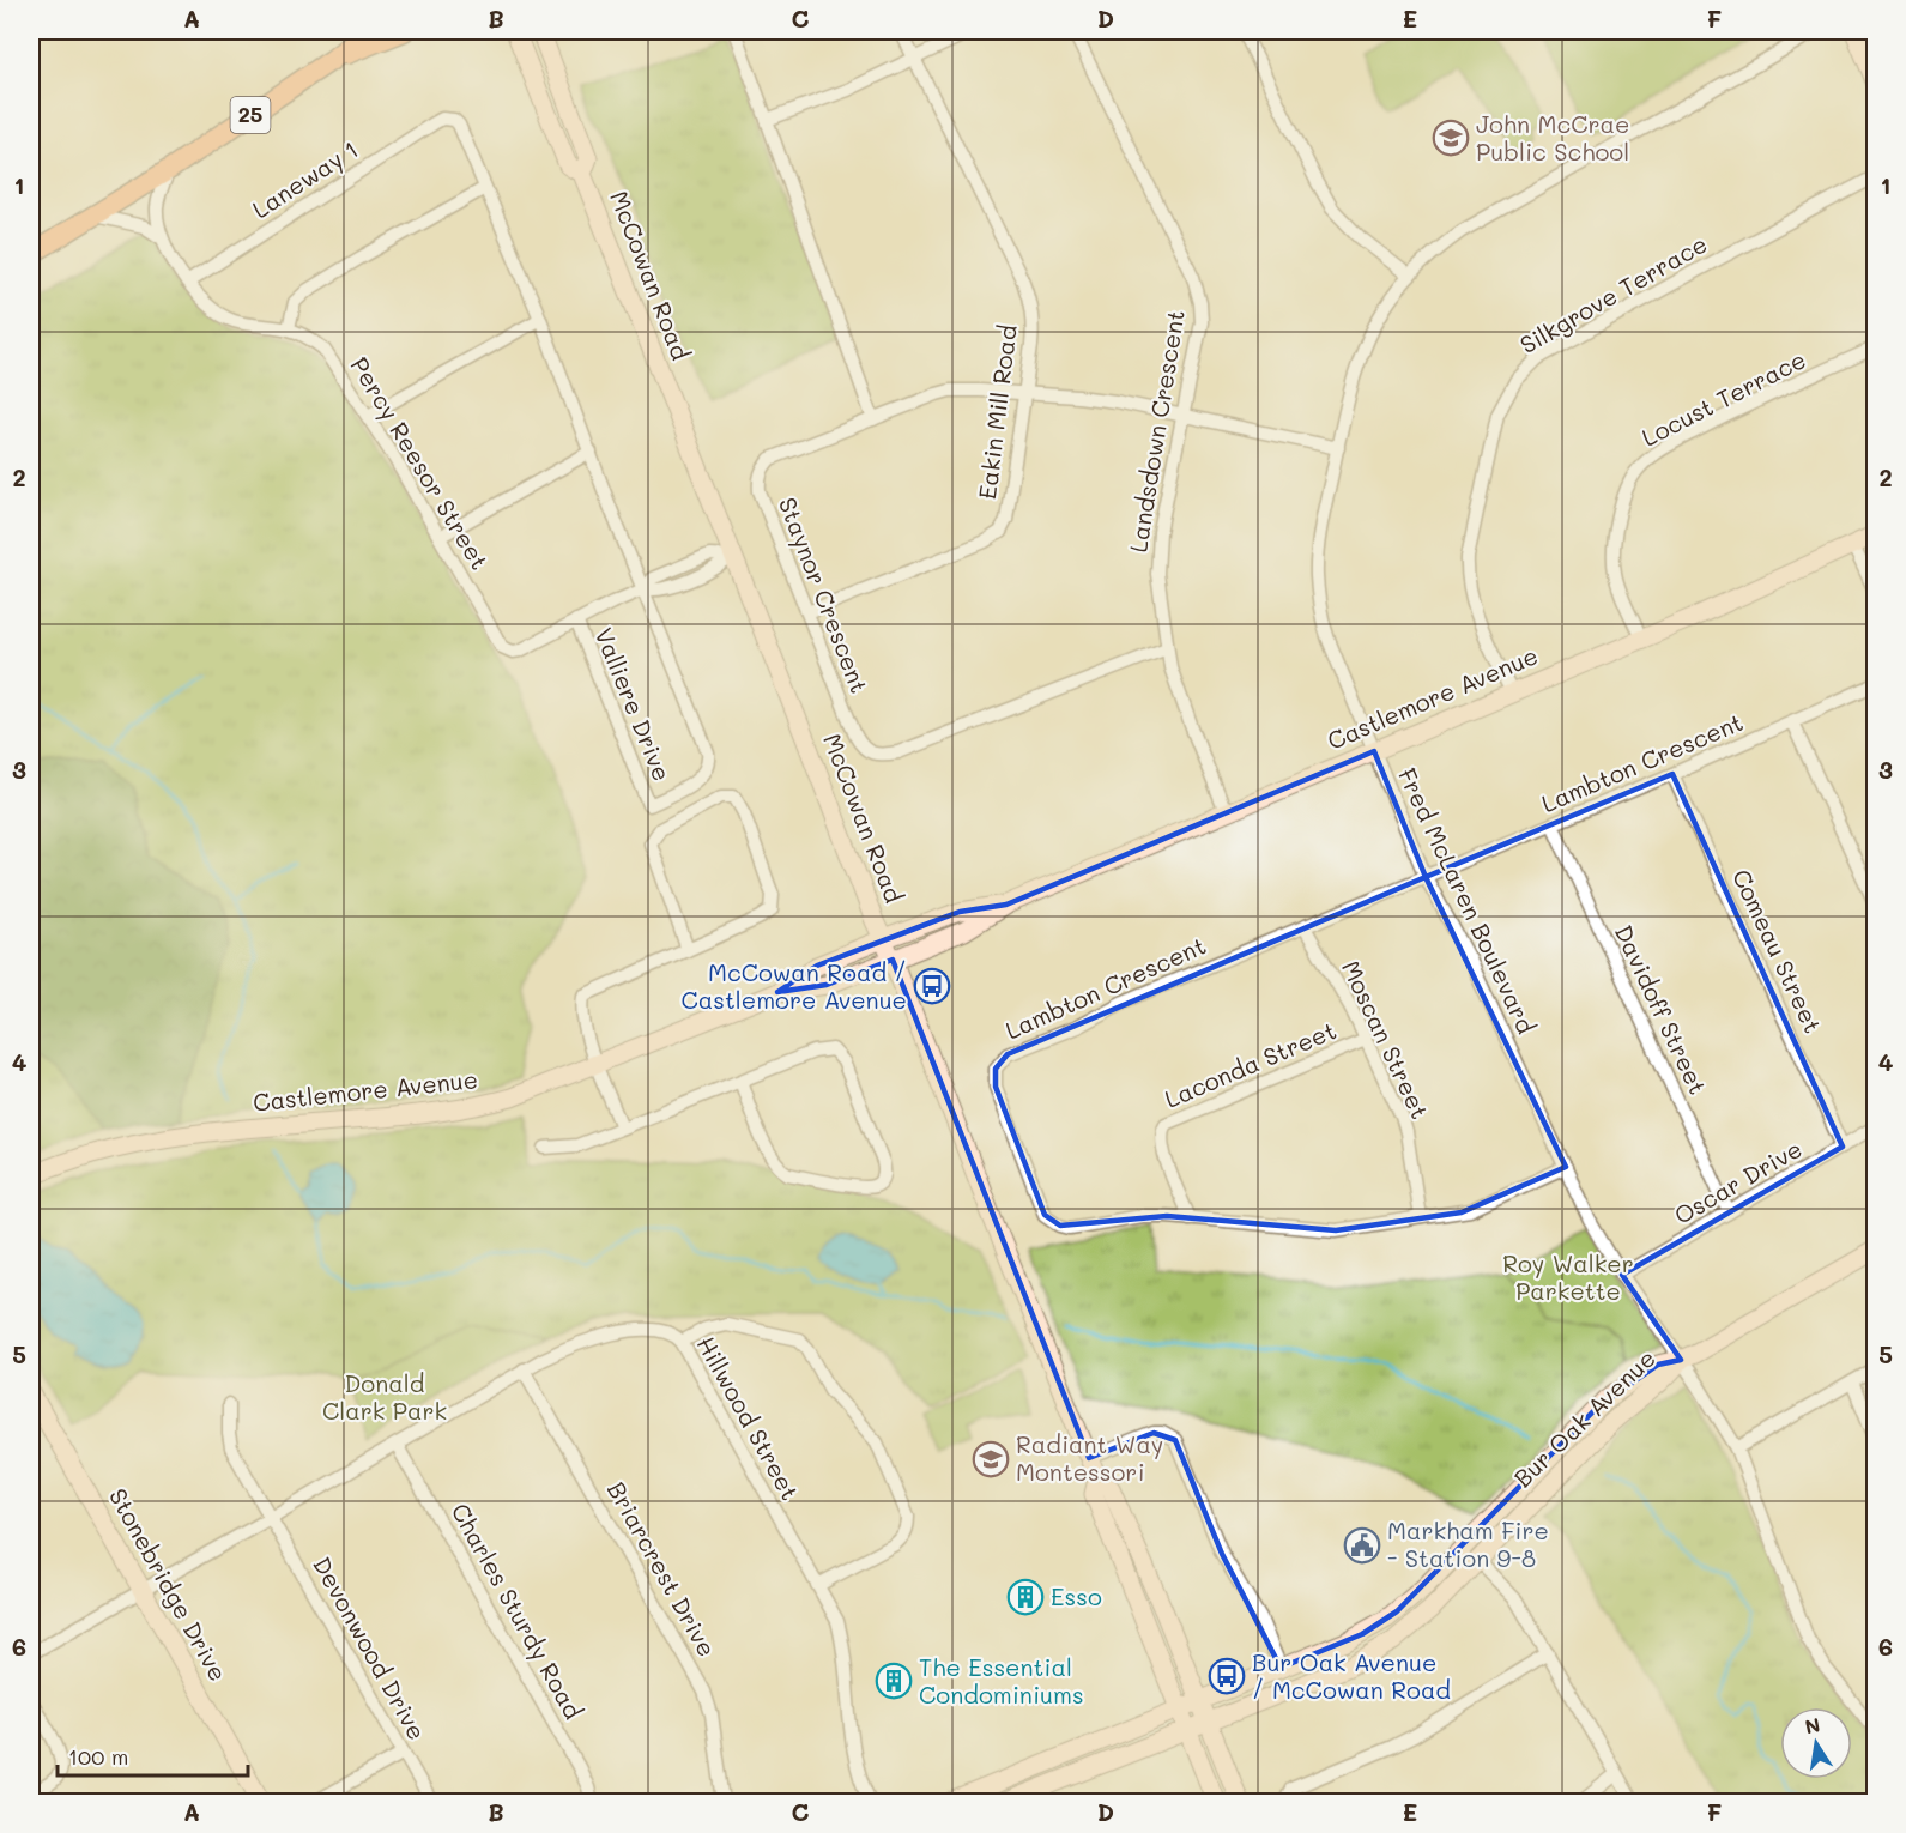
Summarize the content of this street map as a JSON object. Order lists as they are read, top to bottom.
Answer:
{
  "streets": {
    "main road": ["25"],
    "street": [
      "Laneway 1",
      "McCowan Road",
      "Silkgrove Terrace",
      "Locust Terrace",
      "Eakin Mill Road",
      "Landsdown Crescent",
      "Percy Reesor Street",
      "Staynor Crescent",
      "Castlemore Avenue",
      "Valliere Drive",
      "Lambton Crescent",
      "Fred McLaren Boulevard",
      "Comeau Street",
      "Davidoff Street",
      "Moscan Street",
      "Laconda Street",
      "Oscar Drive",
      "Hillwood Street",
      "Bur Oak Avenue",
      "Briarcrest Drive",
      "Stonebridge Drive",
      "Charles Sturdy Road",
      "Devonwood Drive"
    ]
  },
  "crossings": [
    ["25", "Percy Reesor Street"],
    ["Laneway 1", "Percy Reesor Street"],
    ["McCowan Road", "Percy Reesor Street"],
    ["McCowan Road", "Castlemore Avenue"],
    ["McCowan Road", "Bur Oak Avenue"],
    ["Silkgrove Terrace", "Castlemore Avenue"],
    ["Locust Terrace", "Castlemore Avenue"],
    ["Eakin Mill Road", "Staynor Crescent"],
    ["Landsdown Crescent", "Staynor Crescent"],
    ["Landsdown Crescent", "Castlemore Avenue"],
    ["Percy Reesor Street", "Valliere Drive"],
    ["Staynor Crescent", "Fred McLaren Boulevard"],
    ["Castlemore Avenue", "Fred McLaren Boulevard"],
    ["Lambton Crescent", "Fred McLaren Boulevard"],
    ["Lambton Crescent", "Comeau Street"],
    ["Lambton Crescent", "Davidoff Street"],
    ["Lambton Crescent", "Moscan Street"],
    ["Lambton Crescent", "Laconda Street"],
    ["Fred McLaren Boulevard", "Oscar Drive"],
    ["Fred McLaren Boulevard", "Bur Oak Avenue"],
    ["Comeau Street", "Oscar Drive"],
    ["Davidoff Street", "Oscar Drive"],
    ["Moscan Street", "Laconda Street"],
    ["Hillwood Street", "Briarcrest Drive"],
    ["Hillwood Street", "Stonebridge Drive"],
    ["Hillwood Street", "Charles Sturdy Road"],
    ["Hillwood Street", "Devonwood Drive"]
  ],
  "parks": ["Roy Walker Parkette", "Donald Clark Park"],
  "places": {
    "school or university": ["John McCrae Public School", "Radiant Way Montessori"],
    "bus stop": ["McCowan Road / Castlemore Avenue", "Bur Oak Avenue / McCowan Road"],
    "public building": ["Markham Fire - Station 9-8"],
    "building": ["Esso", "The Essential Condominiums"]
  },
  "scale_bar": "100 m",
  "north": "top",
  "grid": {
    "columns": [
      "A",
      "B",
      "C",
      "D",
      "E",
      "F"
    ],
    "rows": [
      "1",
      "2",
      "3",
      "4",
      "5",
      "6"
    ]
  }
}
